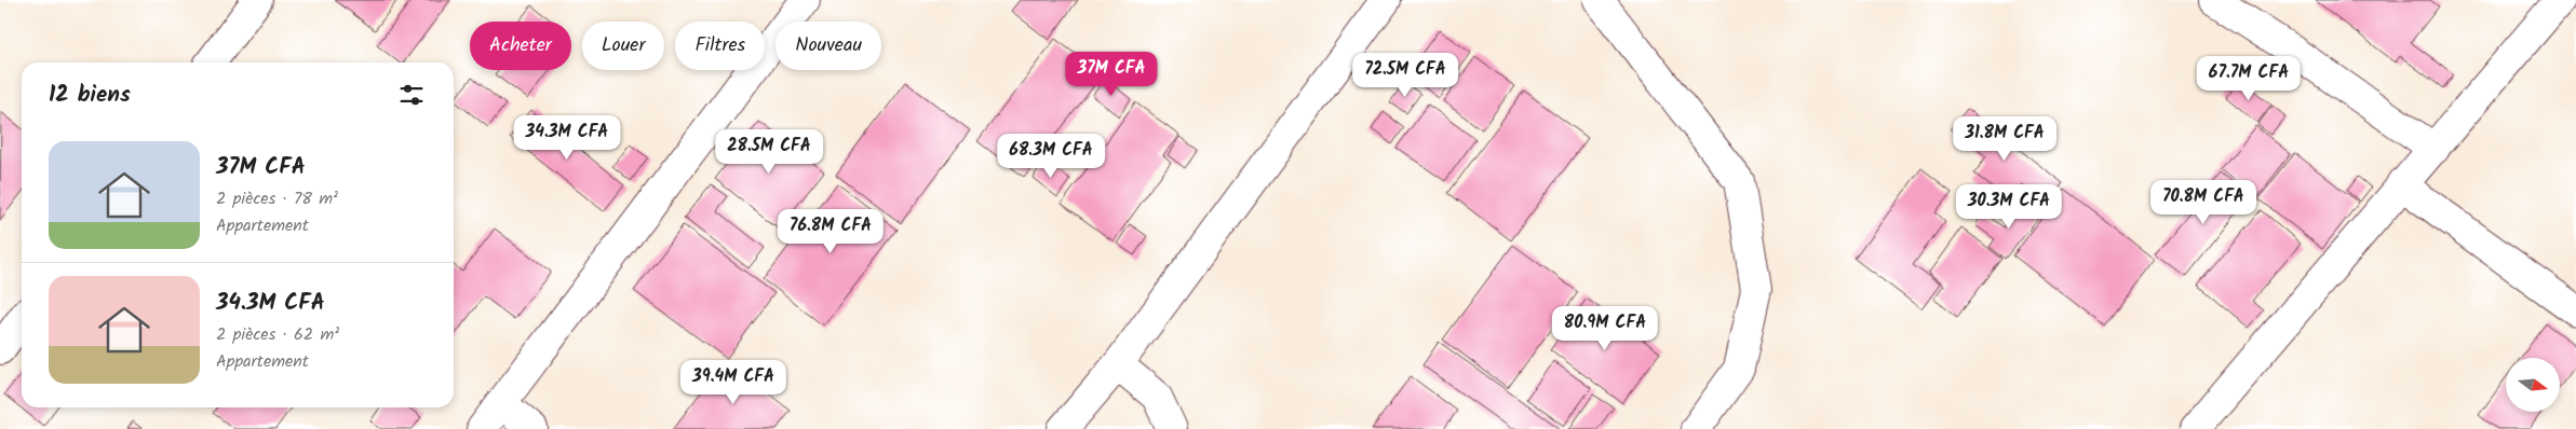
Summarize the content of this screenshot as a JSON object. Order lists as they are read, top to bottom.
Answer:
{
  "north": "right",
  "page": {
    "chip": [
      "Acheter",
      "Louer",
      "Filtres",
      "Nouveau"
    ],
    "price": [
      "37M CFA",
      "72.5M CFA",
      "67.7M CFA",
      "34.3M CFA",
      "31.8M CFA",
      "28.5M CFA",
      "68.3M CFA",
      "70.8M CFA",
      "30.3M CFA",
      "76.8M CFA",
      "80.9M CFA",
      "39.4M CFA"
    ],
    "heading": "12 biens",
    "list": [
      {
        "name": "37M CFA",
        "note": "2 pièces · 78 m² · Appartement"
      },
      {
        "name": "34.3M CFA",
        "note": "2 pièces · 62 m² · Appartement"
      }
    ]
  }
}
